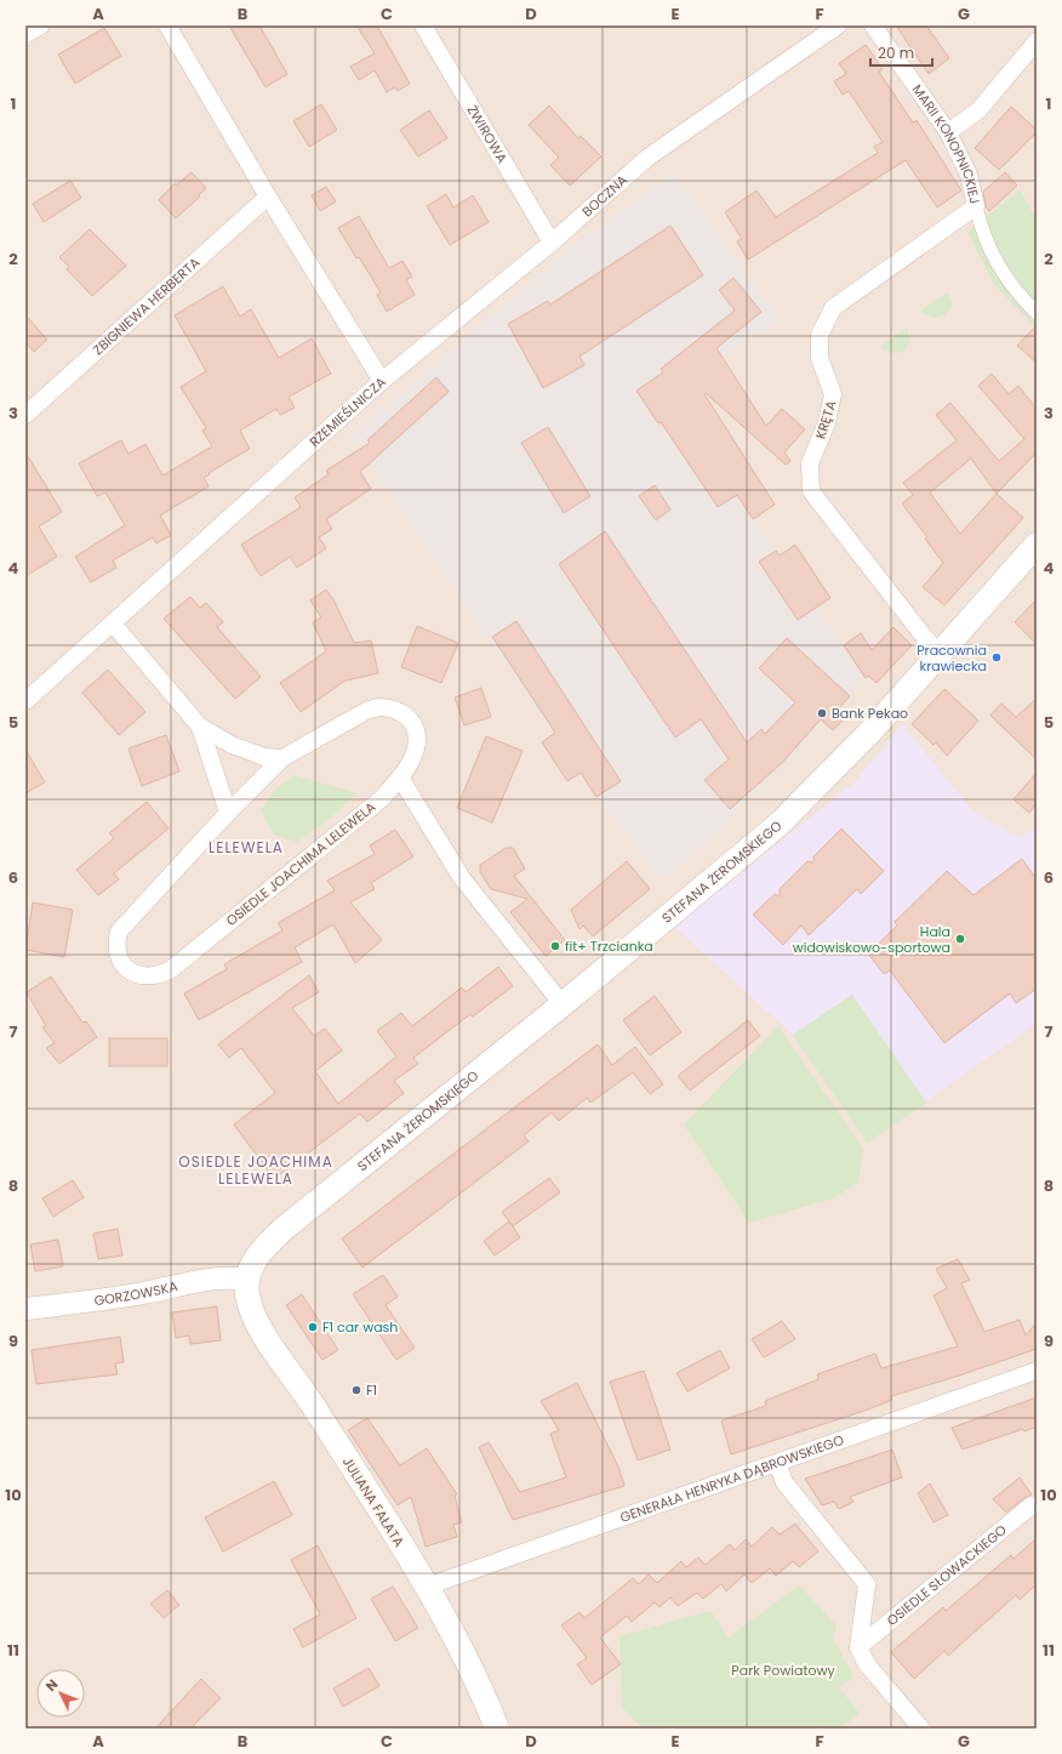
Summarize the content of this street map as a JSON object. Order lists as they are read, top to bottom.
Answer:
{
  "streets": {
    "main road": ["STEFANA ŻEROMSKIEGO", "JULIANA FAŁATA"],
    "street": [
      "ŻWIROWA",
      "MARII KONOPNICKIEJ",
      "BOCZNA",
      "ZBIGNIEWA HERBERTA",
      "RZEMIEŚLNICZA",
      "KRĘTA",
      "OSIEDLE JOACHIMA LELEWELA",
      "GORZOWSKA",
      "GENERAŁA HENRYKA DĄBROWSKIEGO",
      "OSIEDLE SŁOWACKIEGO"
    ]
  },
  "crossings": [
    ["ŻWIROWA", "BOCZNA"],
    ["MARII KONOPNICKIEJ", "KRĘTA"],
    ["BOCZNA", "RZEMIEŚLNICZA"],
    ["ZBIGNIEWA HERBERTA", "RZEMIEŚLNICZA"],
    ["KRĘTA", "STEFANA ŻEROMSKIEGO"],
    ["STEFANA ŻEROMSKIEGO", "GORZOWSKA"],
    ["STEFANA ŻEROMSKIEGO", "JULIANA FAŁATA"],
    ["GORZOWSKA", "JULIANA FAŁATA"],
    ["GENERAŁA HENRYKA DĄBROWSKIEGO", "JULIANA FAŁATA"]
  ],
  "districts": ["LELEWELA", "OSIEDLE JOACHIMA LELEWELA"],
  "parks": ["Park Powiatowy"],
  "places": [
    "Pracownia krawiecka",
    "Bank Pekao",
    "Hala widowiskowo-sportowa",
    "fit+ Trzcianka",
    "F1 car wash",
    "F1"
  ],
  "scale_bar": "20 m",
  "north": "top left",
  "grid": {
    "columns": [
      "A",
      "B",
      "C",
      "D",
      "E",
      "F",
      "G"
    ],
    "rows": [
      "1",
      "2",
      "3",
      "4",
      "5",
      "6",
      "7",
      "8",
      "9",
      "10",
      "11"
    ]
  }
}
